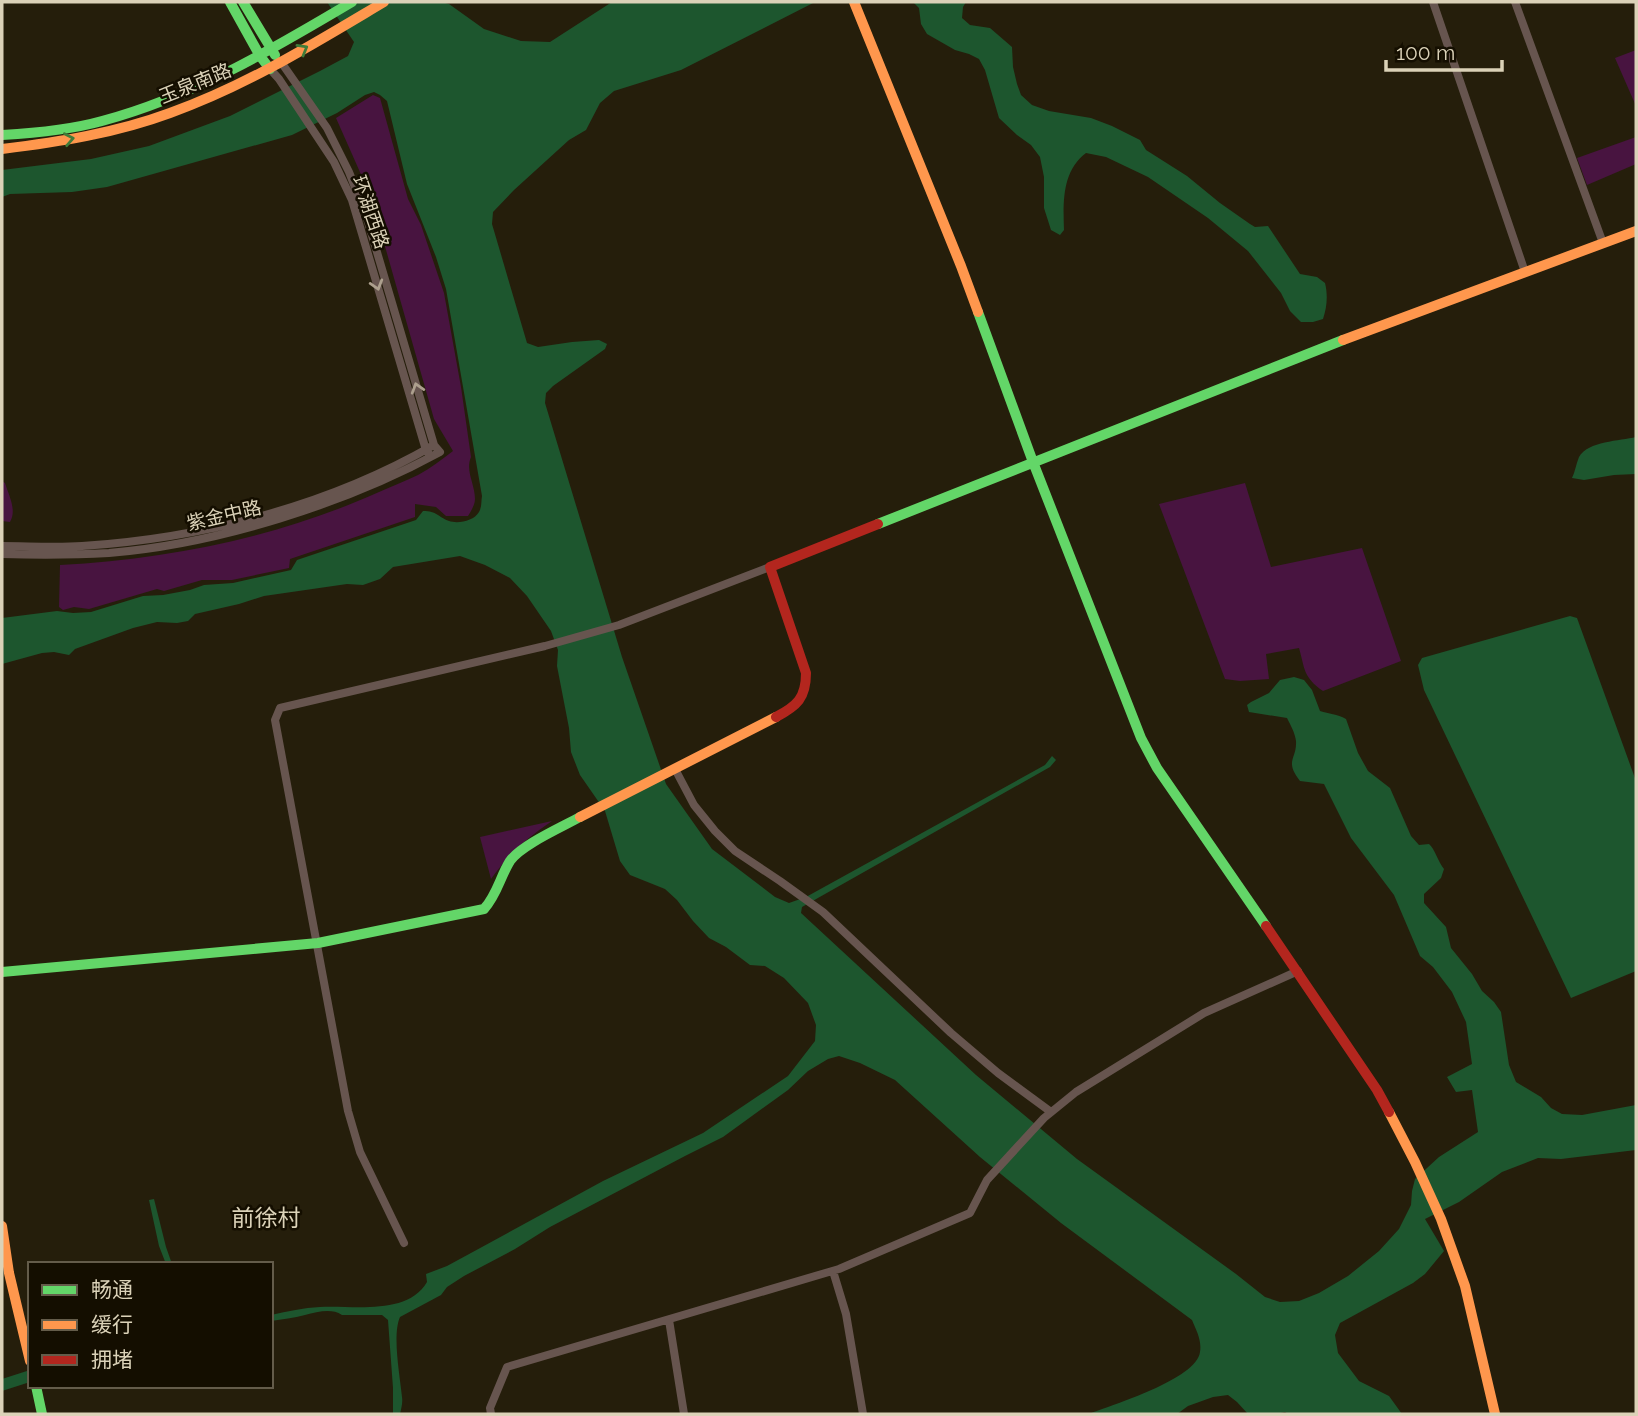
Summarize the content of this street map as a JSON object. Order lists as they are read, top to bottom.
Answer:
{
  "streets": {
    "street": ["玉泉南路", "环湖西路", "紫金中路"]
  },
  "crossings": [
    ["玉泉南路", "环湖西路"],
    ["环湖西路", "紫金中路"]
  ],
  "districts": ["前徐村"],
  "legend": ["畅通", "缓行", "拥堵"],
  "scale_bar": "100 m"
}
